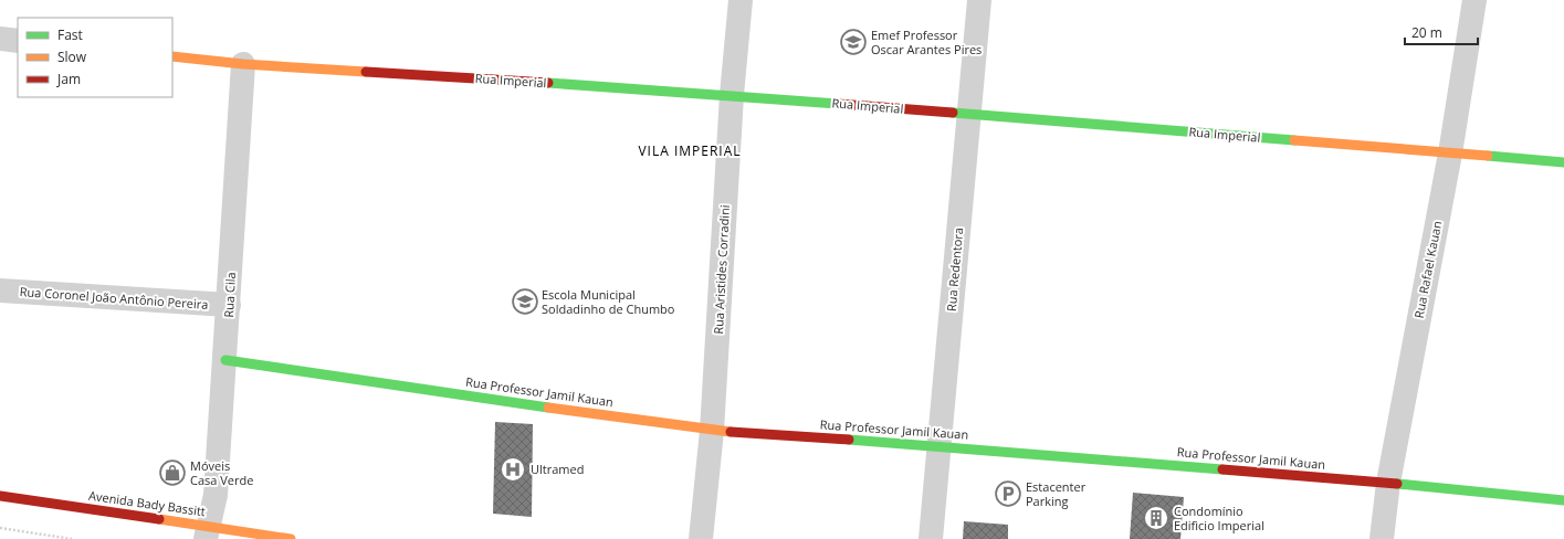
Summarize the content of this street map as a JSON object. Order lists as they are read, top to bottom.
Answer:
{
  "streets": {
    "street": [
      "Rua Imperial",
      "Rua Aristides Corradini",
      "Rua Redentora",
      "Rua Rafael Kauan",
      "Rua Cila",
      "Rua Coronel João Antônio Pereira",
      "Rua Professor Jamil Kauan",
      "Avenida Bady Bassitt"
    ]
  },
  "crossings": [
    ["Rua Imperial", "Rua Aristides Corradini"],
    ["Rua Imperial", "Rua Redentora"],
    ["Rua Imperial", "Rua Rafael Kauan"],
    ["Rua Imperial", "Rua Cila"],
    ["Rua Aristides Corradini", "Rua Professor Jamil Kauan"],
    ["Rua Redentora", "Rua Professor Jamil Kauan"],
    ["Rua Rafael Kauan", "Rua Professor Jamil Kauan"],
    ["Rua Cila", "Rua Coronel João Antônio Pereira"],
    ["Rua Cila", "Rua Professor Jamil Kauan"],
    ["Rua Cila", "Avenida Bady Bassitt"]
  ],
  "districts": ["VILA IMPERIAL"],
  "places": {
    "school or university": ["Emef Professor Oscar Arantes Pires", "Escola Municipal Soldadinho de Chumbo"],
    "hospital": ["Ultramed"],
    "shop": ["Móveis Casa Verde"],
    "parking": ["Estacenter Parking"],
    "building": ["Condomínio Edifìcio Imperial"]
  },
  "legend": ["Fast", "Slow", "Jam"],
  "scale_bar": "20 m"
}
